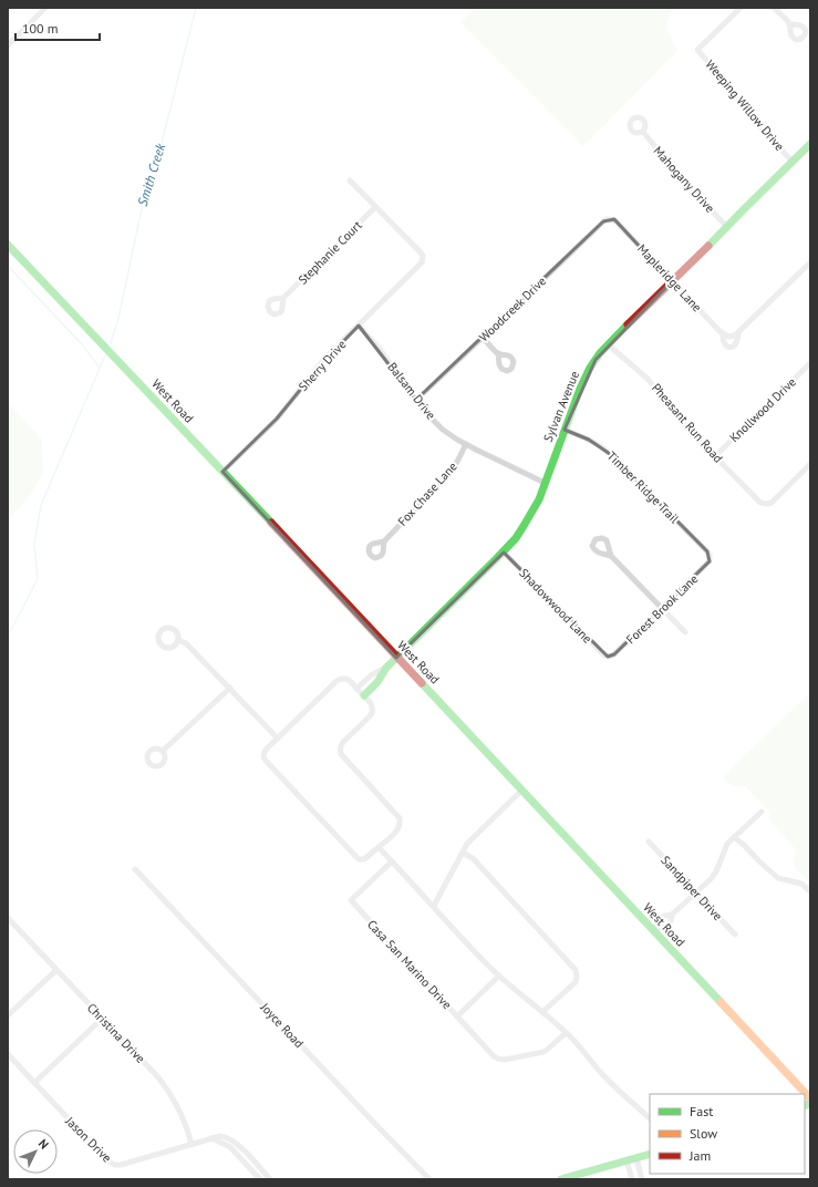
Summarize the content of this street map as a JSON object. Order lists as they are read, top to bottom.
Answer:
{
  "streets": {
    "street": [
      "Weeping Willow Drive",
      "Mahogany Drive",
      "Stephanie Court",
      "Mapleridge Lane",
      "Woodcreek Drive",
      "Sherry Drive",
      "Balsam Drive",
      "West Road",
      "Sylvan Avenue",
      "Knollwood Drive",
      "Pheasant Run Road",
      "Timber Ridge Trail",
      "Fox Chase Lane",
      "Shadowwood Lane",
      "Forest Brook Lane",
      "Sandpiper Drive",
      "Casa San Marino Drive",
      "Joyce Road",
      "Christina Drive",
      "Jason Drive"
    ]
  },
  "crossings": [
    ["Weeping Willow Drive", "Sylvan Avenue"],
    ["Mahogany Drive", "Sylvan Avenue"],
    ["Stephanie Court", "Sherry Drive"],
    ["Mapleridge Lane", "Woodcreek Drive"],
    ["Mapleridge Lane", "Sylvan Avenue"],
    ["Woodcreek Drive", "Balsam Drive"],
    ["Sherry Drive", "Balsam Drive"],
    ["Sherry Drive", "West Road"],
    ["Balsam Drive", "Sylvan Avenue"],
    ["Balsam Drive", "Fox Chase Lane"],
    ["West Road", "Sylvan Avenue"],
    ["Sylvan Avenue", "Pheasant Run Road"],
    ["Sylvan Avenue", "Timber Ridge Trail"],
    ["Sylvan Avenue", "Shadowwood Lane"],
    ["Knollwood Drive", "Pheasant Run Road"],
    ["Timber Ridge Trail", "Forest Brook Lane"],
    ["Shadowwood Lane", "Forest Brook Lane"],
    ["Christina Drive", "Jason Drive"]
  ],
  "water": ["Smith Creek"],
  "legend": ["Fast", "Slow", "Jam"],
  "scale_bar": "100 m",
  "north": "top right"
}
